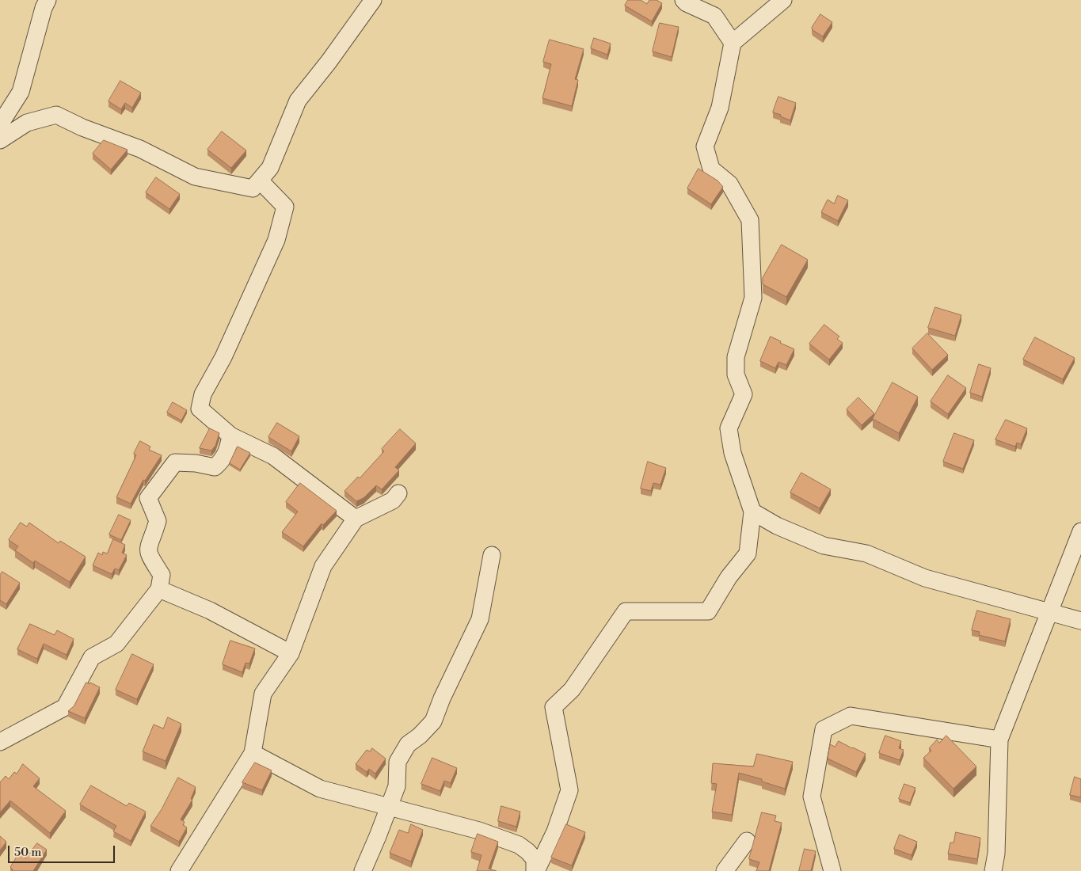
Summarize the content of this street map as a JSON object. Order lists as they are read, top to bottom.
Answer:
{
  "scale_bar": "50 m"
}
